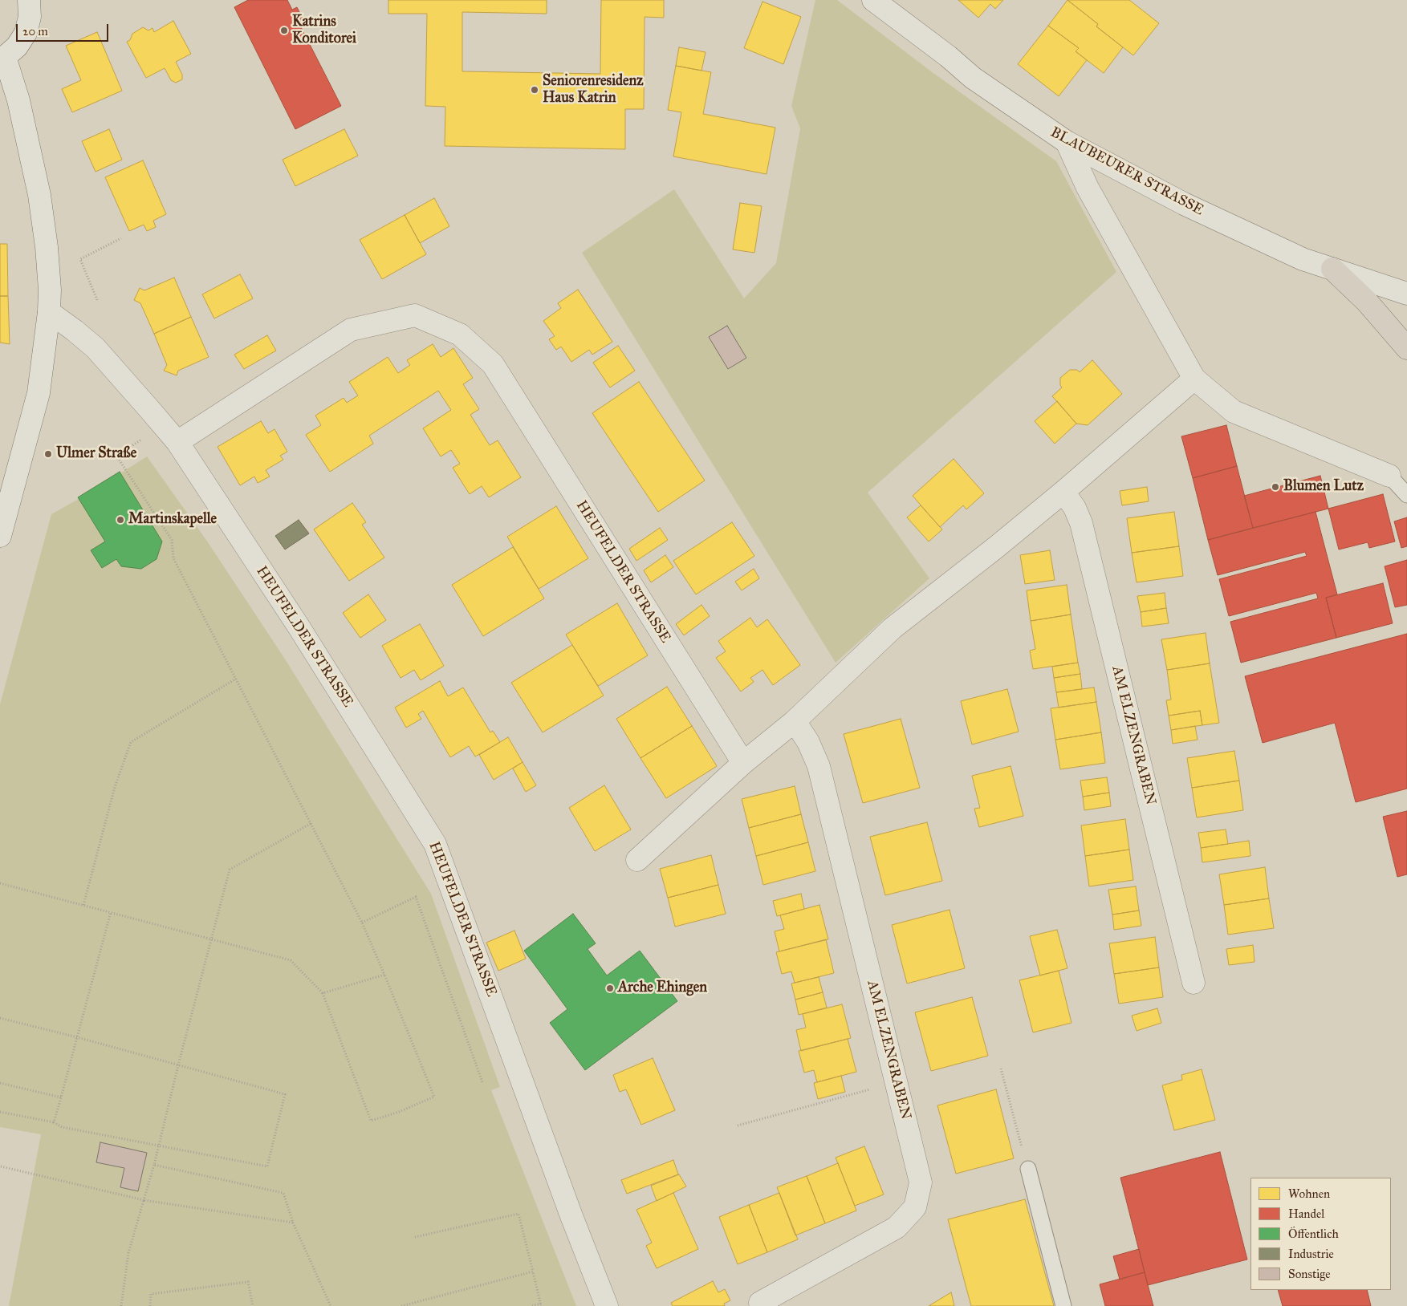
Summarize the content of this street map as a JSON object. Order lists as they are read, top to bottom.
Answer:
{
  "streets": {
    "street": ["BLAUBEURER STRASSE", "HEUFELDER STRASSE", "AM ELZENGRABEN"]
  },
  "places": [
    "Katrins Konditorei",
    "Seniorenresidenz Haus Katrin",
    "Ulmer Straße",
    "Blumen Lutz",
    "Martinskapelle",
    "Arche Ehingen"
  ],
  "legend": [
    "Wohnen",
    "Handel",
    "Öffentlich",
    "Industrie",
    "Sonstige"
  ],
  "scale_bar": "20 m"
}
